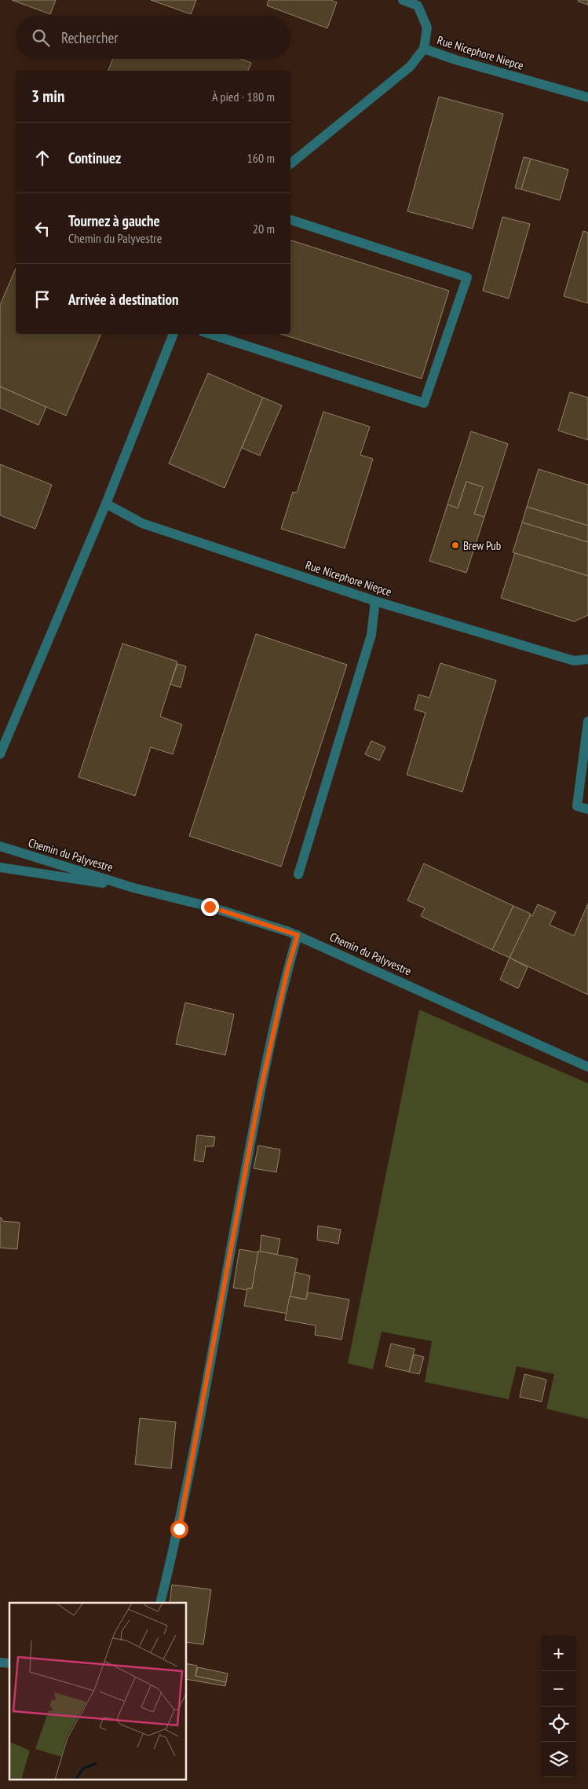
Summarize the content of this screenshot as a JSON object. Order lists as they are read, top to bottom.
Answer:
{
  "streets": {
    "street": ["Rue Nicephore Niepce", "Chemin du Palyvestre"]
  },
  "places": ["Brew Pub"],
  "page": {
    "search": "Rechercher",
    "heading": ["3 min", "À pied · 180 m"],
    "list": [
      ["Continuez", "160 m"],
      ["Tournez à gauche", "Chemin du Palyvestre", "20 m"],
      "Arrivée à destination"
    ],
    "map_buttons": ["+", "−"]
  }
}
